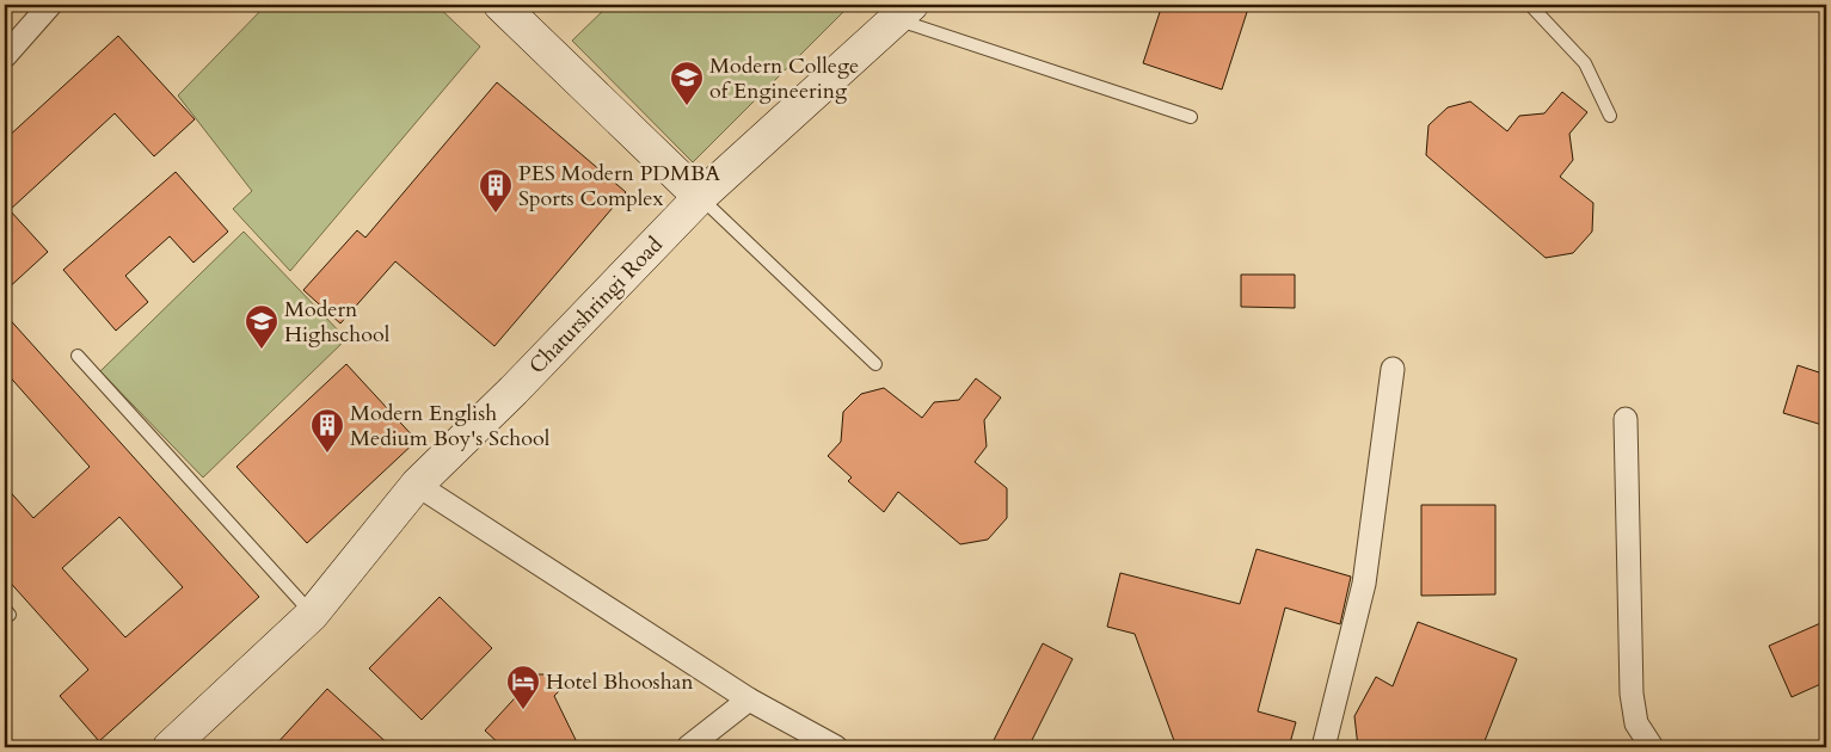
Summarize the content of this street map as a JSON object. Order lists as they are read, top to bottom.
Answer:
{
  "streets": {
    "street": ["Chaturshringi Road"]
  },
  "places": {
    "school or university": ["Modern College of Engineering", "Modern Highschool"],
    "building": ["PES Modern PDMBA Sports Complex", "Modern English Medium Boy's School"],
    "hotel": ["Hotel Bhooshan"]
  }
}
